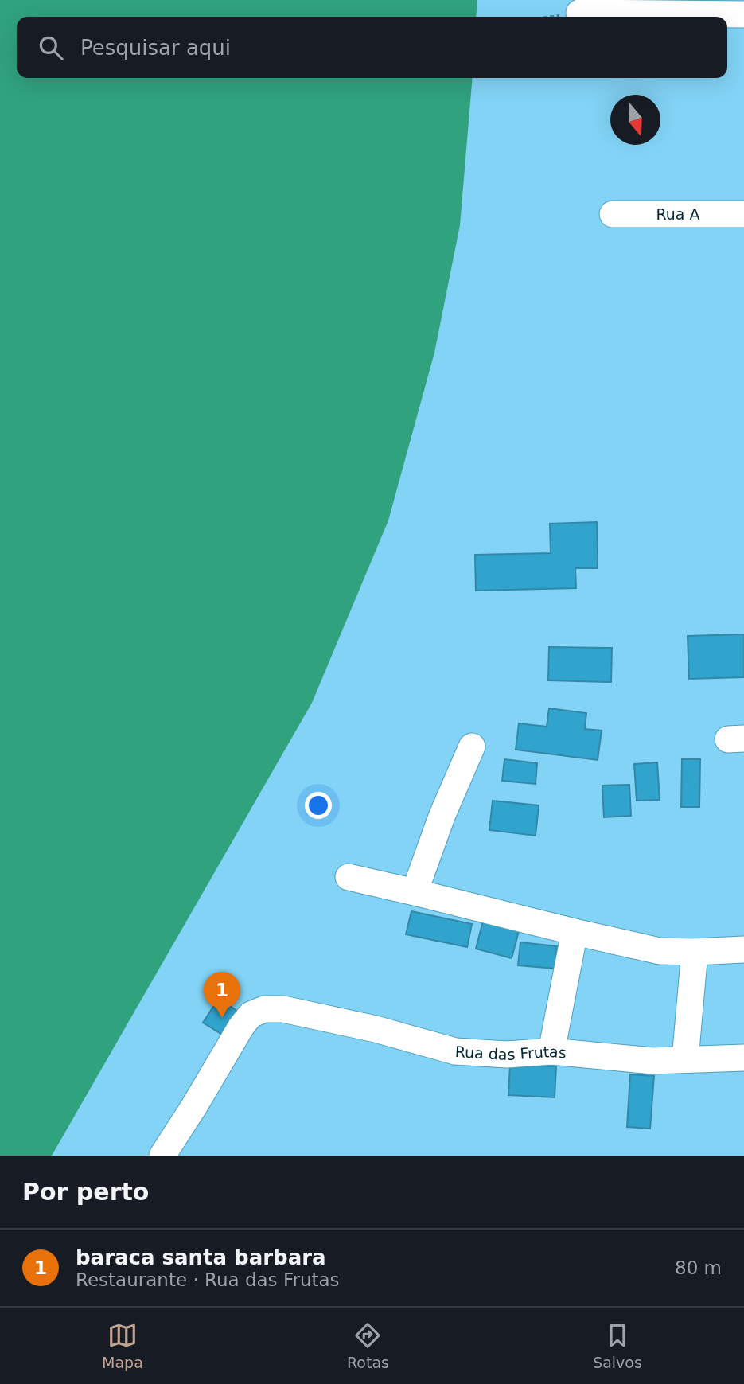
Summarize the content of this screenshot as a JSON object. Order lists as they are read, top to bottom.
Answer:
{
  "streets": {
    "street": ["Rua A", "Rua das Frutas"]
  },
  "north": "bottom",
  "page": {
    "search": "Pesquisar aqui",
    "pins": "1",
    "heading": "Por perto",
    "list": [
      {
        "mark": "1",
        "name": "baraca santa barbara",
        "note": "Restaurante · Rua das Frutas",
        "value": "80 m"
      }
    ],
    "nav": ["Mapa", "Rotas", "Salvos"]
  }
}
